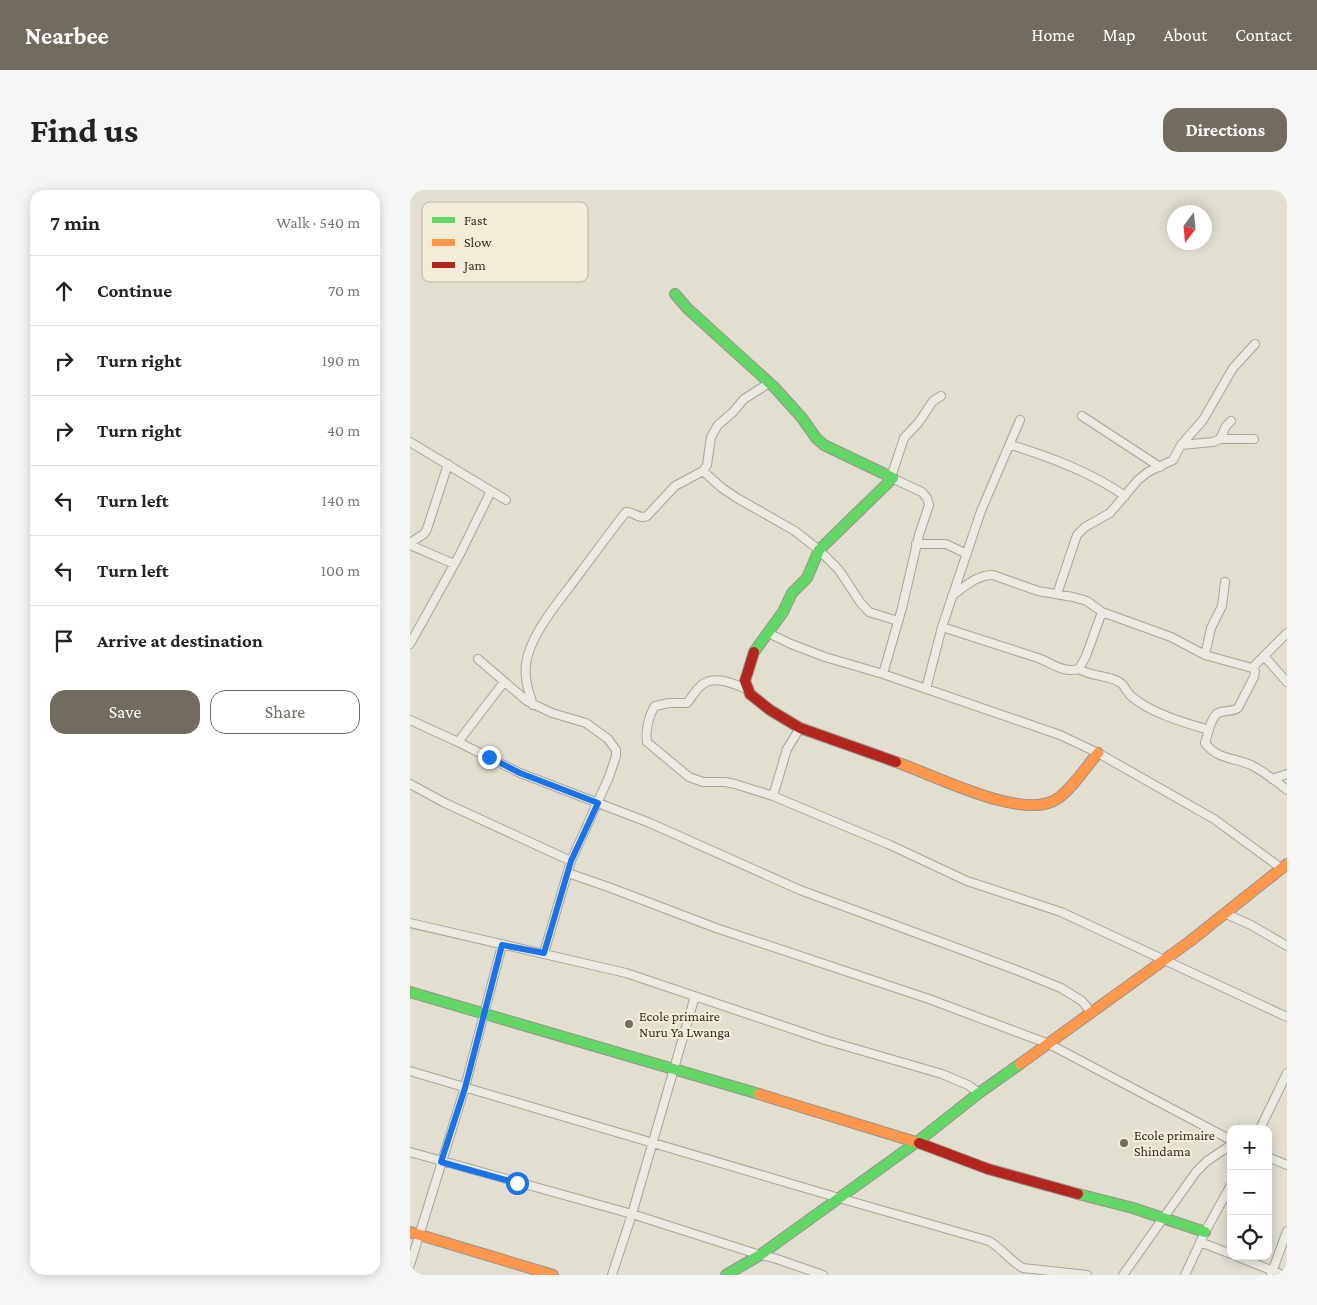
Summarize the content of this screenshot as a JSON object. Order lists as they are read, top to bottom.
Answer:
{
  "places": ["Ecole primaire Nuru Ya Lwanga", "Ecole primaire Shindama"],
  "legend": ["Fast", "Slow", "Jam"],
  "north": "bottom",
  "page": {
    "header": "Nearbee",
    "nav": [
      "Home",
      "Map",
      "About",
      "Contact"
    ],
    "buttons": [
      "Directions",
      ["Save", "Share"]
    ],
    "title": "Find us",
    "heading": ["7 min", "Walk · 540 m"],
    "list": [
      ["Continue", "70 m"],
      ["Turn right", "190 m"],
      ["Turn right", "40 m"],
      ["Turn left", "140 m"],
      ["Turn left", "100 m"],
      "Arrive at destination"
    ],
    "map_buttons": ["+", "−"]
  }
}
